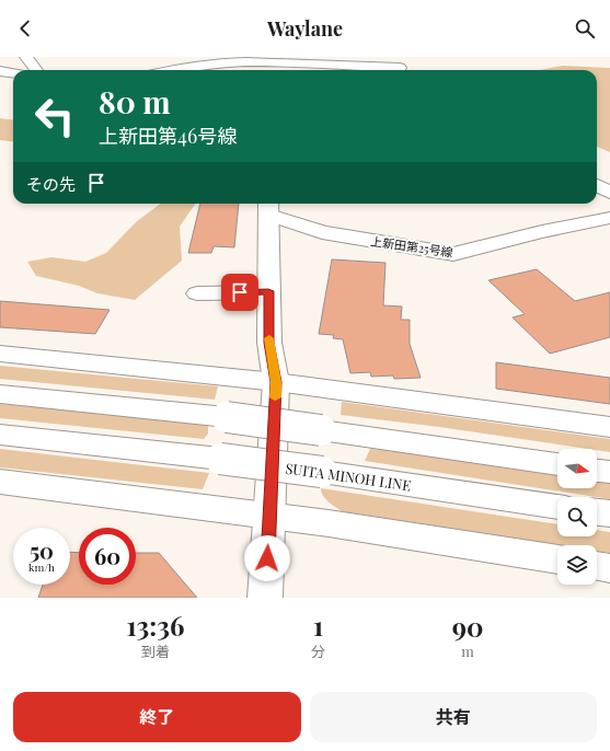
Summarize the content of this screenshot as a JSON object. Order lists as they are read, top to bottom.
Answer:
{
  "streets": {
    "main road": ["上新田第25号線", "SUITA MINOH LINE"]
  },
  "north": "right",
  "page": {
    "header": "Waylane",
    "turn": ["80 m", "上新田第46号線"],
    "then": "その先",
    "speed": "50 km/h",
    "limit": "60",
    "eta": [
      "13:36",
      "到着",
      "1",
      "分",
      "90",
      "m"
    ],
    "buttons": ["終了", "共有"]
  }
}
